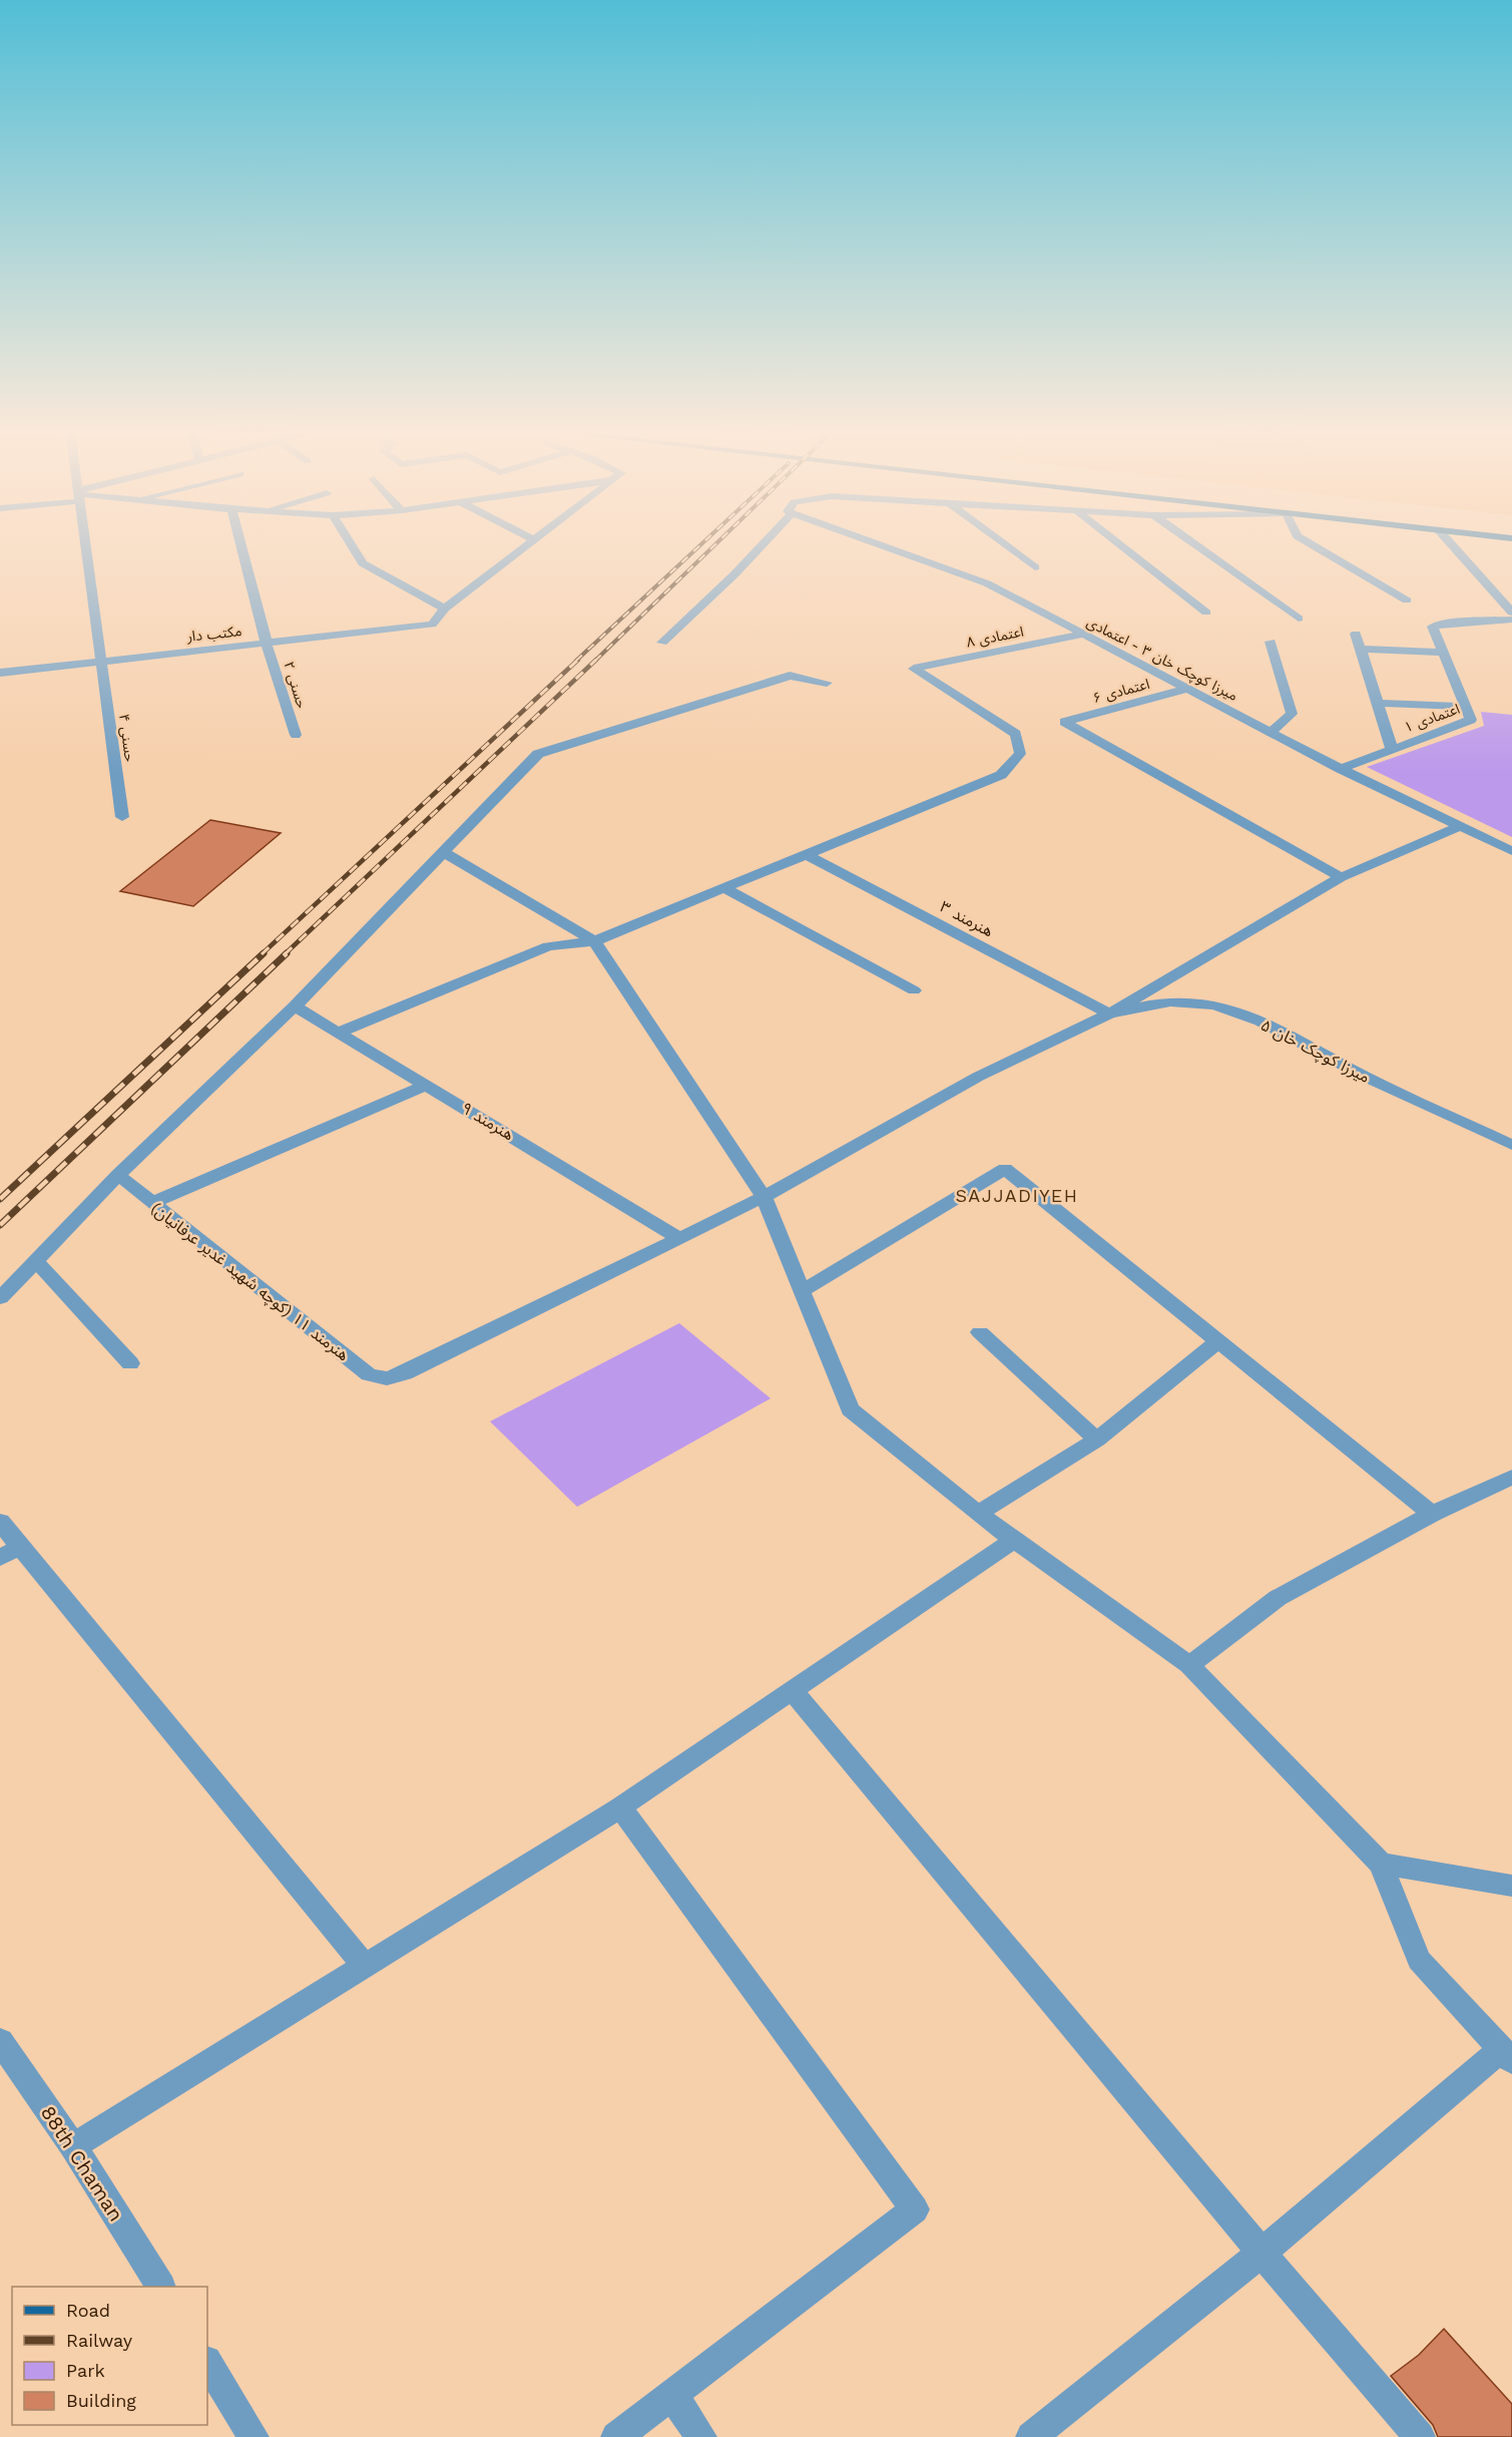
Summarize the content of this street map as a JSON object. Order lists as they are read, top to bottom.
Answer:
{
  "streets": {
    "street": [
      "مکتب دار",
      "اعتمادی ۸",
      "میرزا کوچک خان ۳ - اعتمادی",
      "حسنی ۲",
      "اعتمادی ۶",
      "اعتمادی ۱",
      "حسنی ۴",
      "هنرمند ۳",
      "میرزا کوچک خان ۵",
      "هنرمند ۹",
      "هنرمند ۱۱ (کوچه شهید غدیر عرفانیان)",
      "88th Chaman"
    ]
  },
  "crossings": [
    ["مکتب دار", "حسنی ۲"],
    ["مکتب دار", "حسنی ۴"],
    ["اعتمادی ۸", "میرزا کوچک خان ۳ - اعتمادی"],
    ["اعتمادی ۸", "هنرمند ۳"],
    ["میرزا کوچک خان ۳ - اعتمادی", "اعتمادی ۶"],
    ["میرزا کوچک خان ۳ - اعتمادی", "اعتمادی ۱"],
    ["هنرمند ۳", "میرزا کوچک خان ۵"],
    ["هنرمند ۹", "هنرمند ۱۱ (کوچه شهید غدیر عرفانیان)"]
  ],
  "districts": ["SAJJADIYEH"],
  "legend": [
    "Road",
    "Railway",
    "Park",
    "Building"
  ]
}
